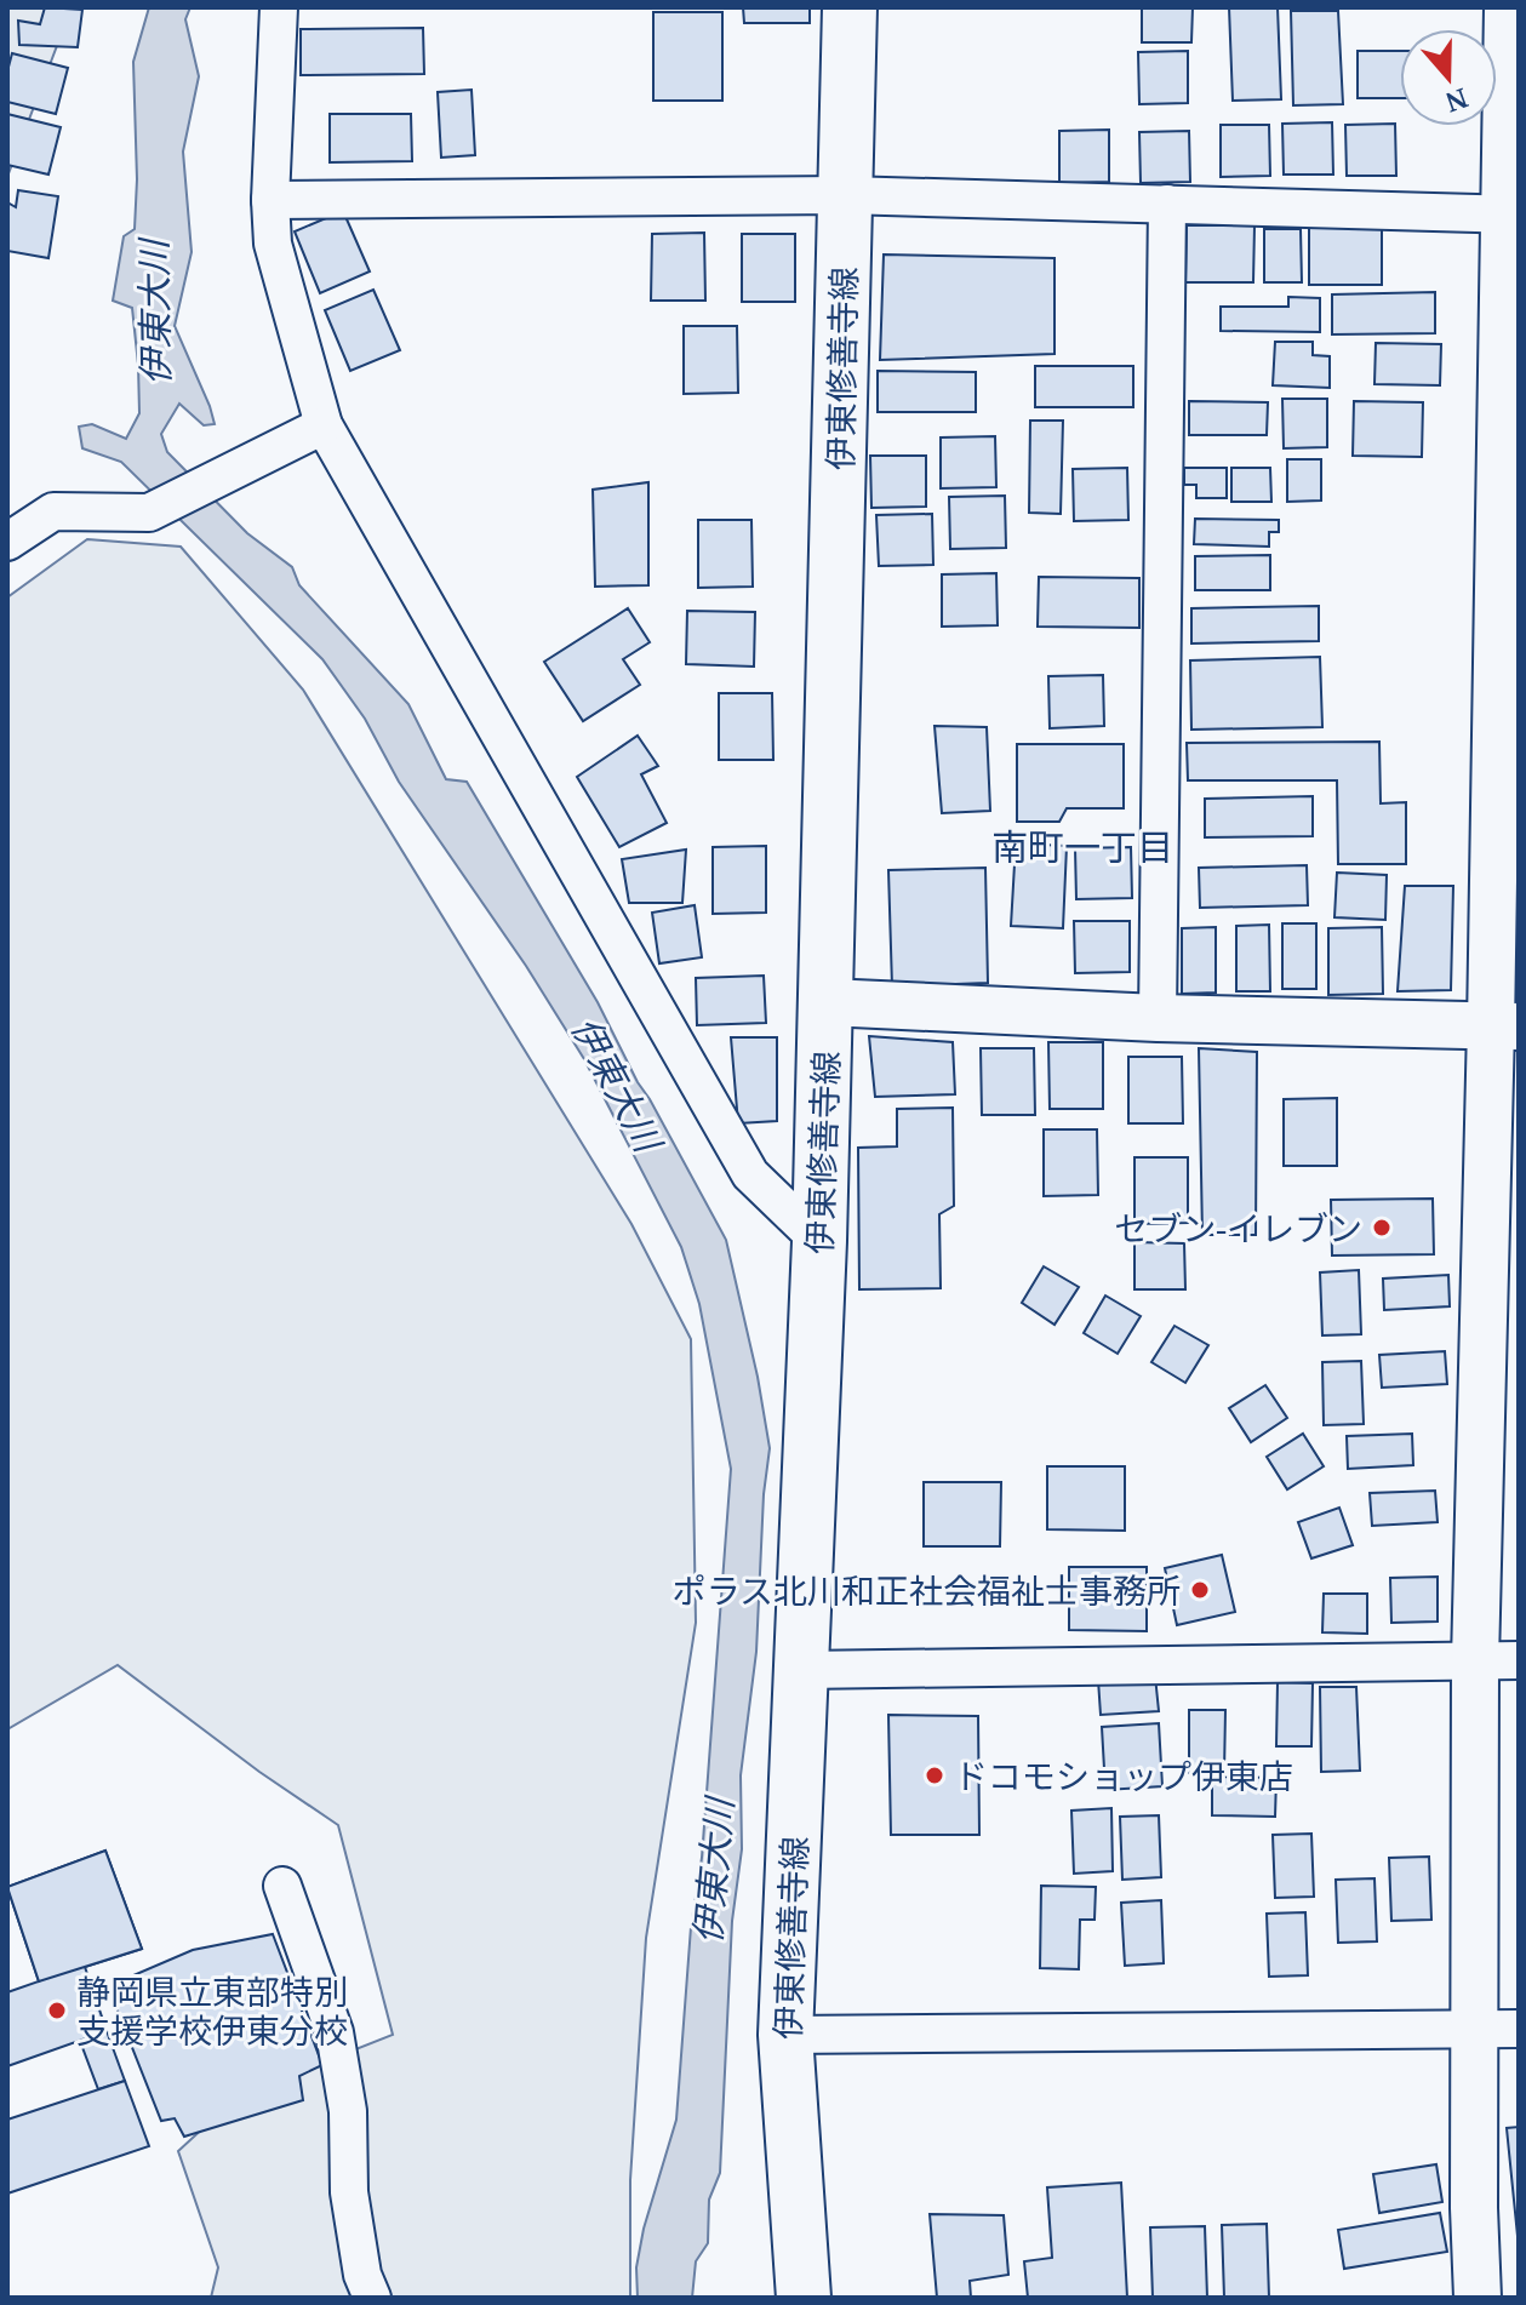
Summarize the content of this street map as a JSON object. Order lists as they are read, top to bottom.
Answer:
{
  "streets": {
    "main road": ["伊東修善寺線"]
  },
  "districts": ["南町一丁目"],
  "water": ["伊東大川"],
  "places": [
    "セブン-イレブン",
    "ポラス北川和正社会福祉士事務所",
    "ドコモショップ伊東店",
    "静岡県立東部特別 支援学校伊東分校"
  ],
  "north": "bottom"
}
